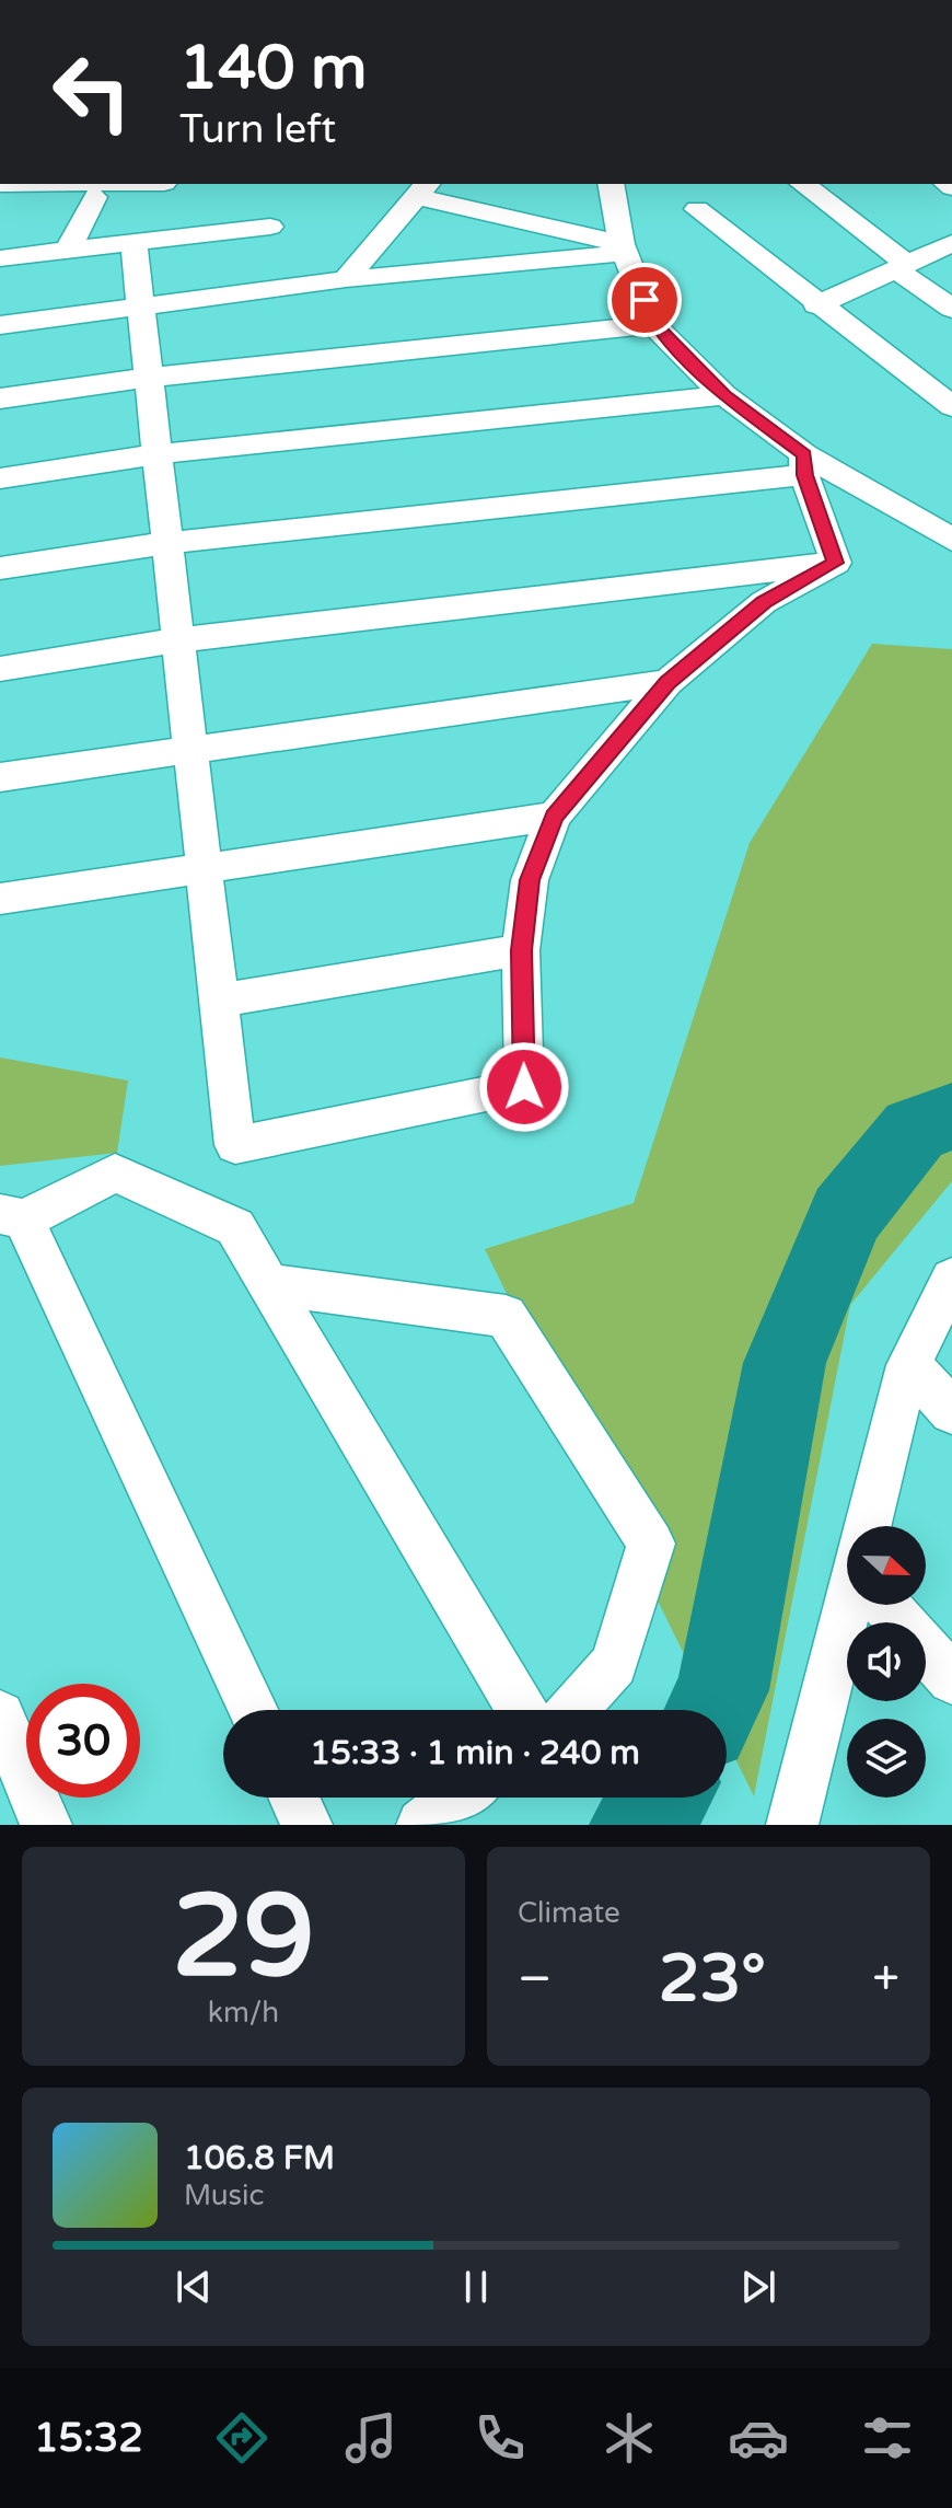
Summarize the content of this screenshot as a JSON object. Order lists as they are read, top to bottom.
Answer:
{
  "north": "right",
  "page": {
    "turn": ["140 m", "Turn left"],
    "limit": "30",
    "trip": "15:33 · 1 min · 240 m",
    "tile": [
      ["29", "km/h"],
      "Climate"
    ],
    "heat": ["−", "23°", "+"],
    "song": ["106.8 FM", "Music"],
    "tabs": "15:32"
  }
}
